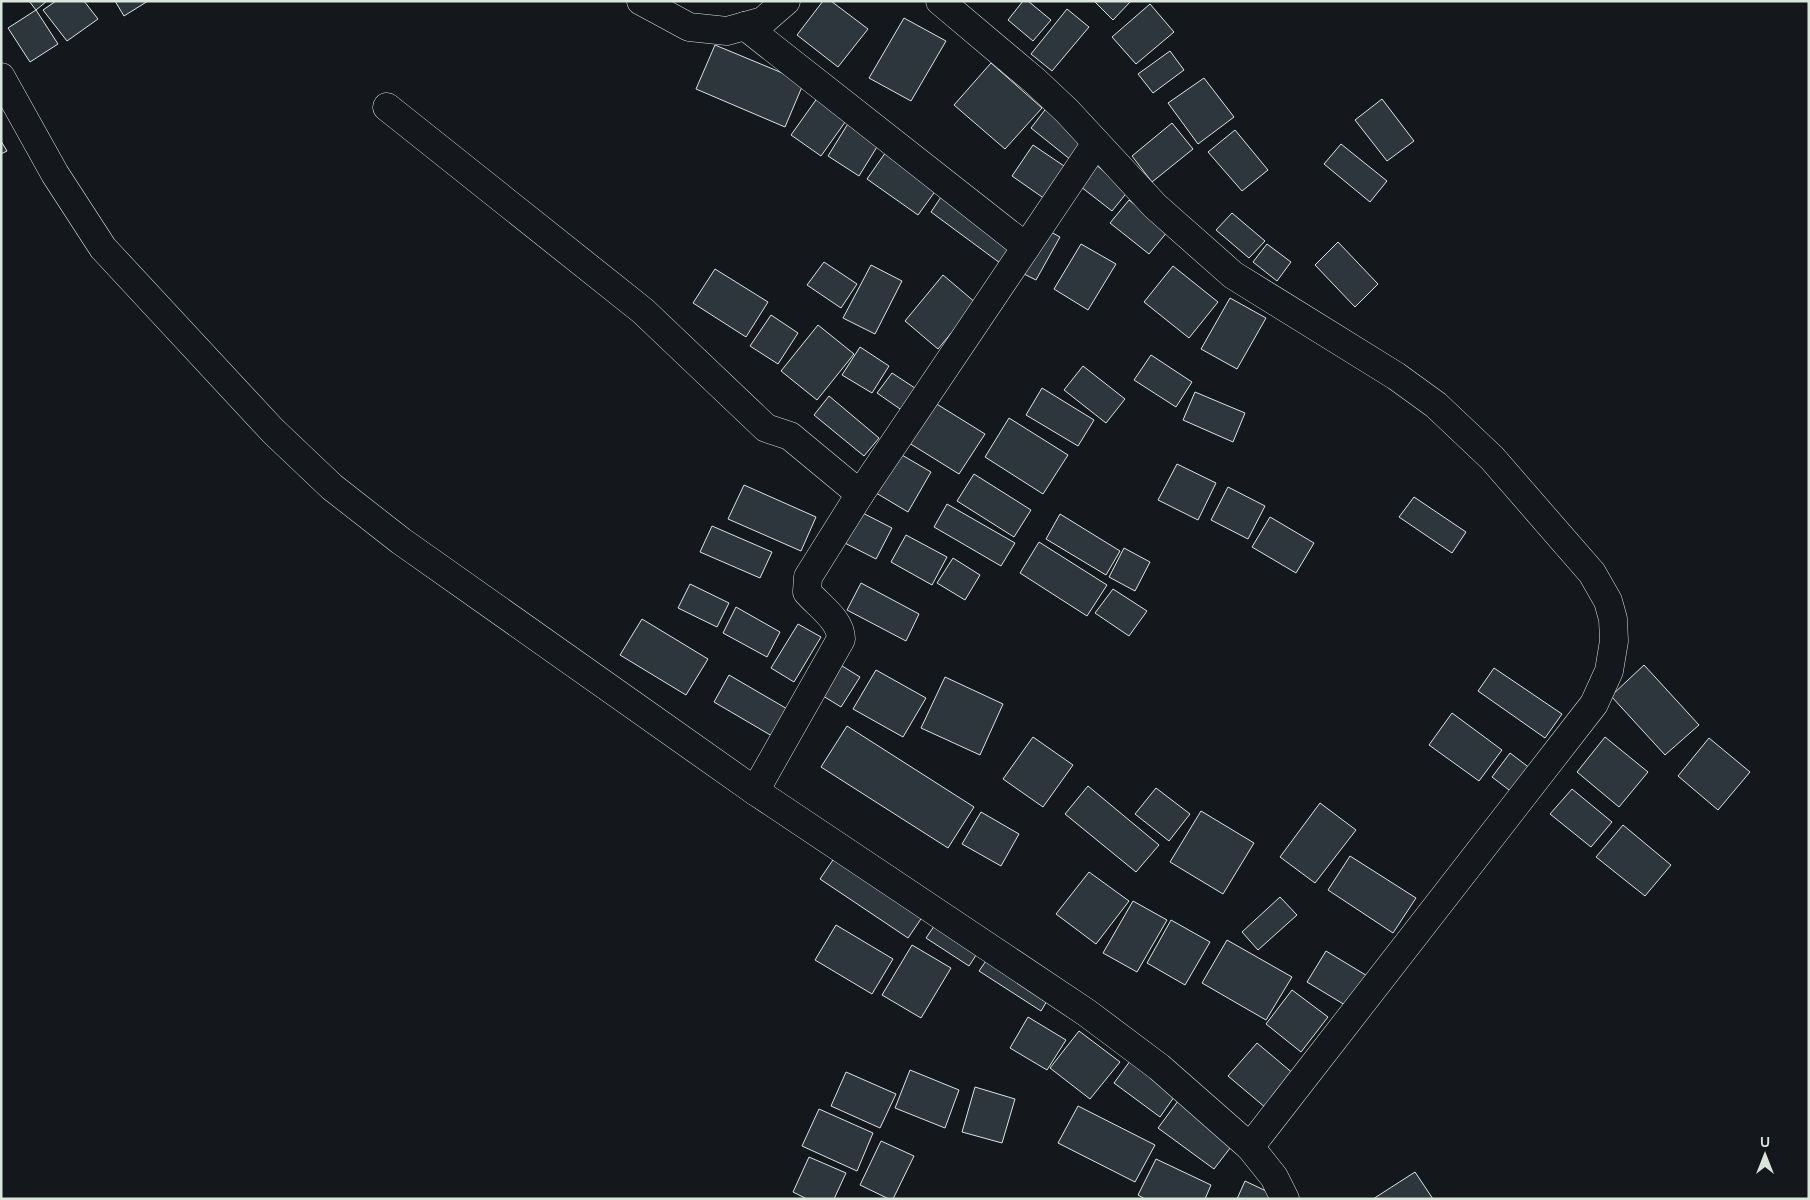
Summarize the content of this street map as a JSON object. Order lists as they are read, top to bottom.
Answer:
{
  "north": "top"
}
